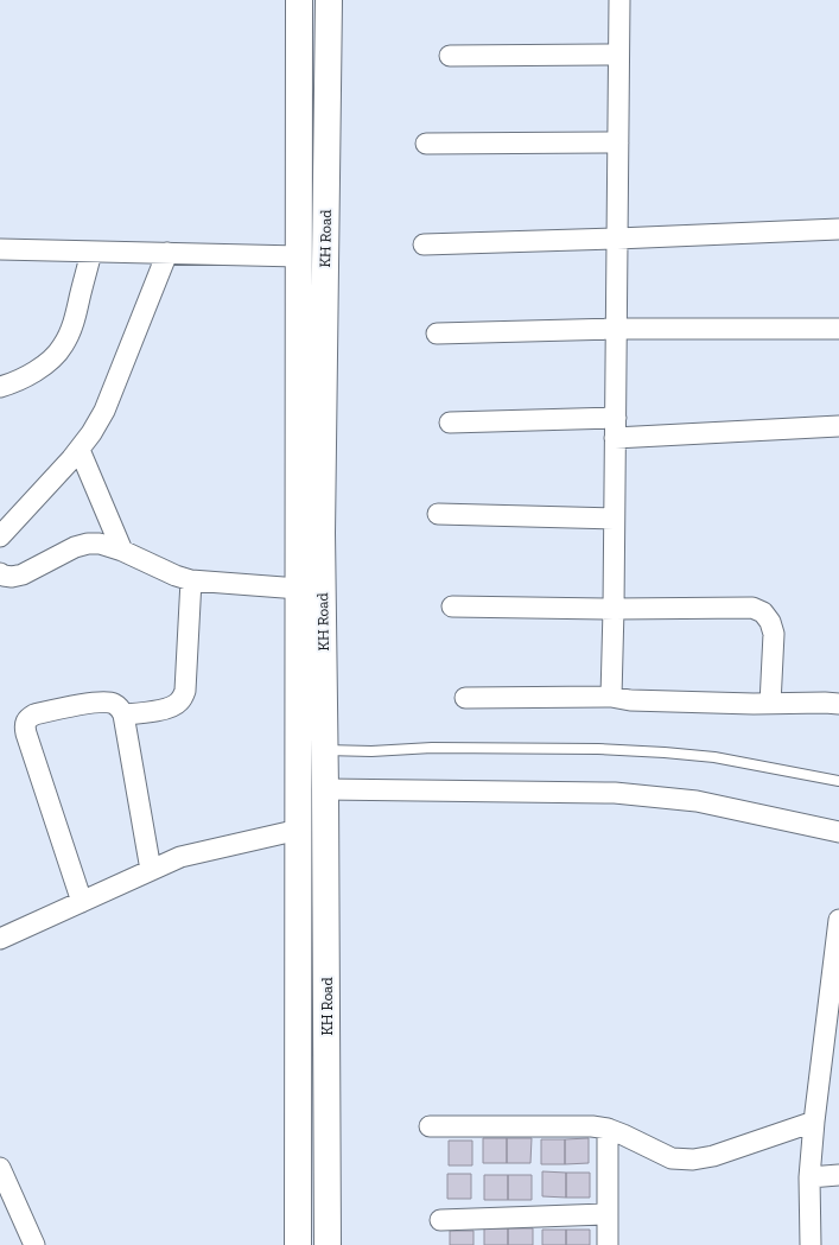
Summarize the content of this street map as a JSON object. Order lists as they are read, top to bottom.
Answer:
{
  "streets": {
    "main road": ["KH Road"]
  }
}
